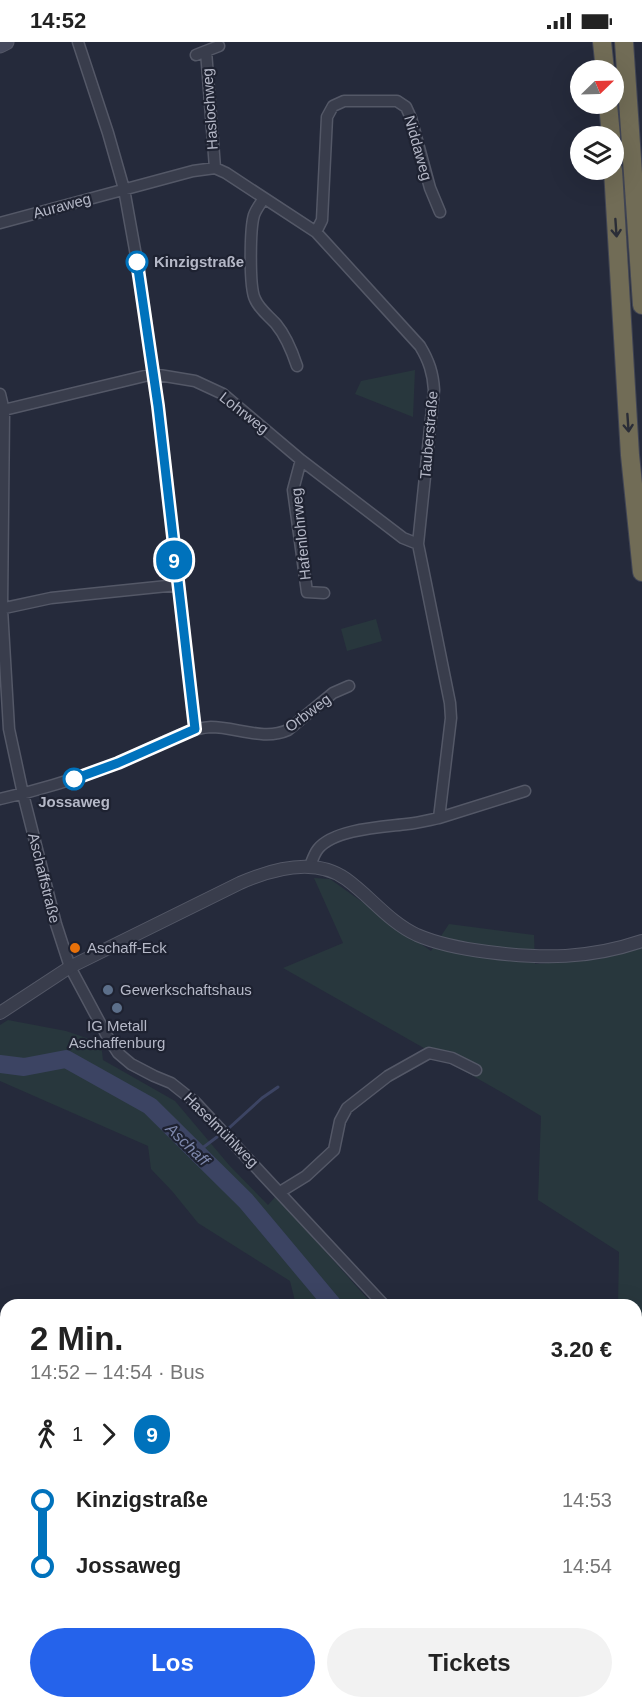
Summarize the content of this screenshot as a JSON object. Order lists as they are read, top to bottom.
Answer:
{
  "streets": {
    "street": [
      "Haslochweg",
      "Niddaweg",
      "Auraweg",
      "Lohrweg",
      "Tauberstraße",
      "Hafenlohrweg",
      "Orbweg",
      "Aschaffstraße",
      "Haselmühlweg"
    ]
  },
  "crossings": [
    ["Haslochweg", "Tauberstraße"],
    ["Niddaweg", "Tauberstraße"],
    ["Lohrweg", "Tauberstraße"],
    ["Lohrweg", "Hafenlohrweg"],
    ["Lohrweg", "Aschaffstraße"],
    ["Aschaffstraße", "Haselmühlweg"]
  ],
  "water": ["Aschaff"],
  "places": [
    "Kinzigstraße",
    "Jossaweg",
    "Aschaff-Eck",
    "Gewerkschaftshaus",
    "IG Metall Aschaffenburg"
  ],
  "lines": ["bus line 9"],
  "north": "top right",
  "page": {
    "status": "14:52",
    "on_map": "9",
    "heading": ["2 Min.", "14:52 – 14:54 · Bus", "3.20 €"],
    "legs": ["1", "9"],
    "list": [
      {
        "name": "Kinzigstraße",
        "value": "14:53"
      },
      {
        "name": "Jossaweg",
        "value": "14:54"
      }
    ],
    "buttons": ["Los", "Tickets"]
  }
}
